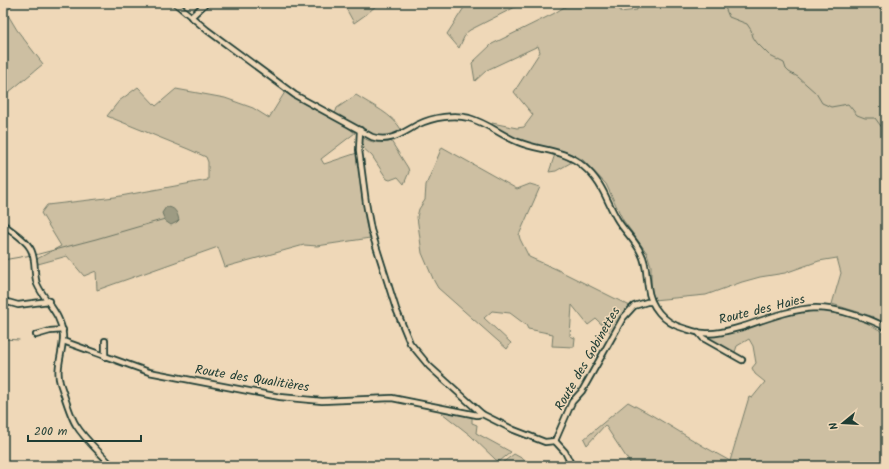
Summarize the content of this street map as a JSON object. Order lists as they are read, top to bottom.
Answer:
{
  "streets": {
    "street": ["Route des Haies", "Route des Gobinettes", "Route des Qualitières"]
  },
  "crossings": [
    ["Route des Haies", "Route des Gobinettes"],
    ["Route des Gobinettes", "Route des Qualitières"]
  ],
  "scale_bar": "200 m",
  "north": "left"
}
